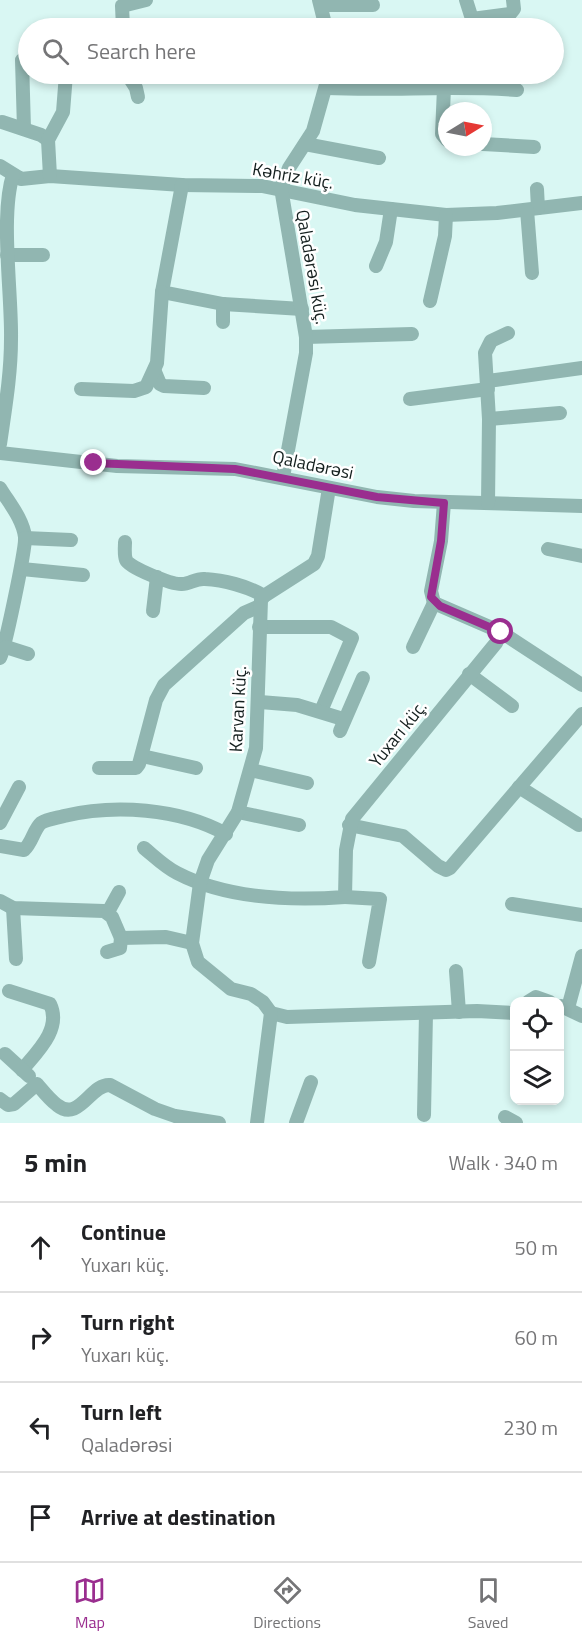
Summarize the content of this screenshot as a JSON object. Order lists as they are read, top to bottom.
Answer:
{
  "streets": {
    "street": [
      "Kəhriz küç.",
      "Qaladərəsi küç.",
      "Qaladərəsi",
      "Karvan küç.",
      "Yuxarı küç."
    ]
  },
  "crossings": [
    ["Kəhriz küç.", "Qaladərəsi küç."],
    ["Qaladərəsi küç.", "Qaladərəsi"]
  ],
  "north": "right",
  "page": {
    "search": "Search here",
    "heading": ["5 min", "Walk · 340 m"],
    "list": [
      ["Continue", "Yuxarı küç.", "50 m"],
      ["Turn right", "Yuxarı küç.", "60 m"],
      ["Turn left", "Qaladərəsi", "230 m"],
      "Arrive at destination"
    ],
    "nav": ["Map", "Directions", "Saved"]
  }
}
